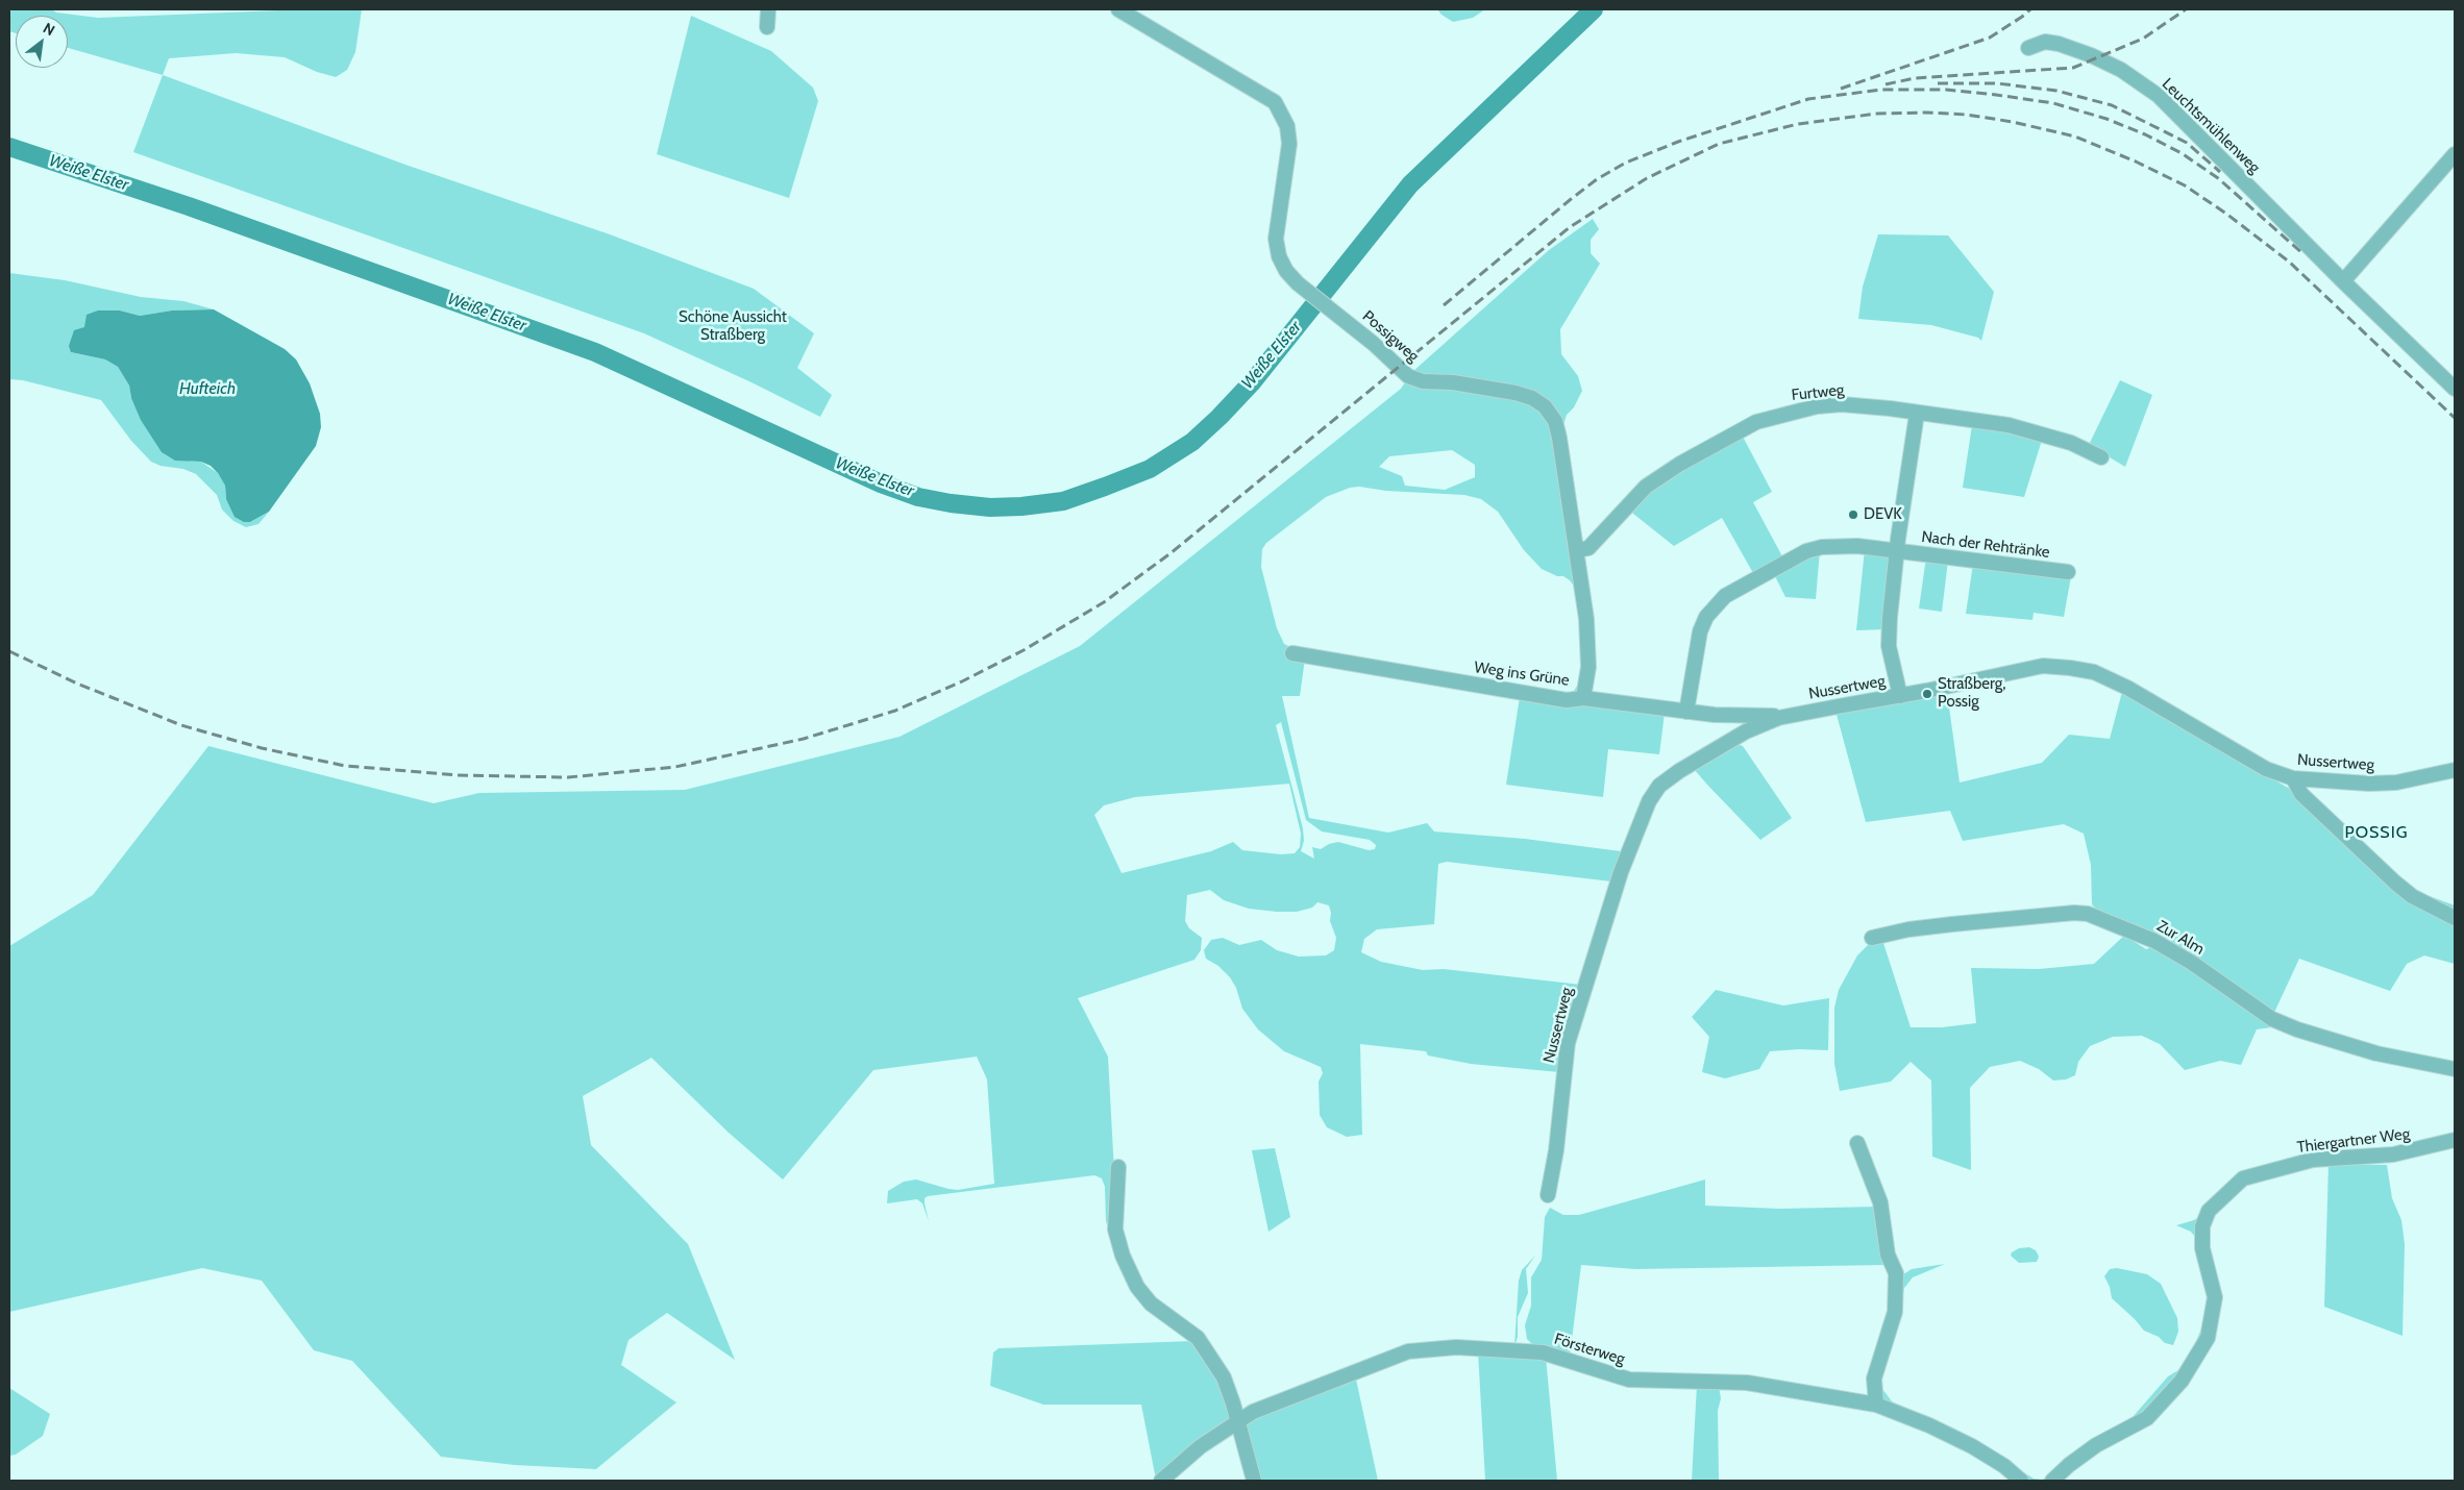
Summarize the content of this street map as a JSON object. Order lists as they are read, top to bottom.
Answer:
{
  "streets": {
    "street": [
      "Leuchtsmühlenweg",
      "Possigweg",
      "Furtweg",
      "Nach der Rehtränke",
      "Weg ins Grüne",
      "Nussertweg",
      "Zur Alm",
      "Thiergartner Weg",
      "Försterweg"
    ]
  },
  "crossings": [
    ["Possigweg", "Furtweg"],
    ["Possigweg", "Weg ins Grüne"],
    ["Nach der Rehtränke", "Weg ins Grüne"],
    ["Weg ins Grüne", "Nussertweg"]
  ],
  "districts": ["POSSIG"],
  "water": ["Weiße Elster", "Hufteich"],
  "parks": ["Schöne Aussicht Straßberg"],
  "places": ["DEVK", "Straßberg, Possig"],
  "north": "top right"
}
